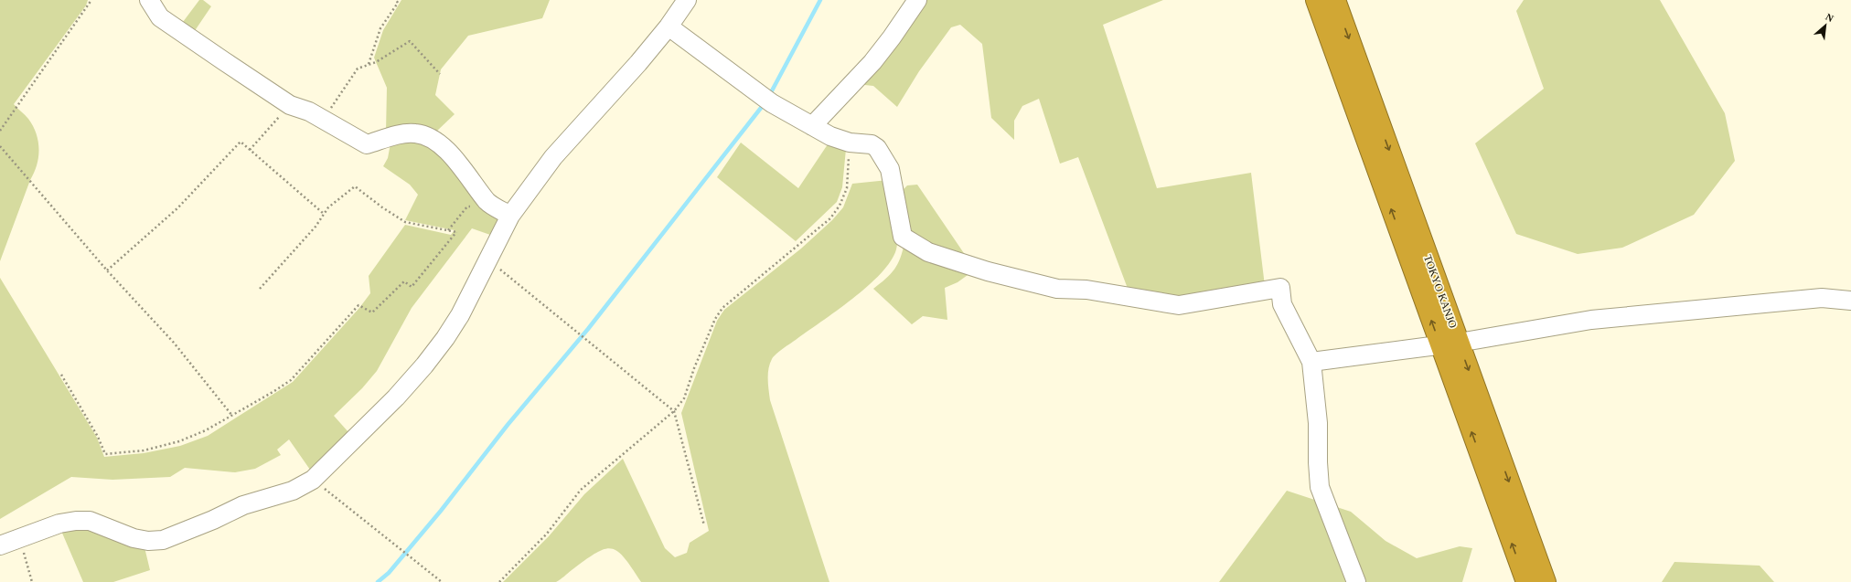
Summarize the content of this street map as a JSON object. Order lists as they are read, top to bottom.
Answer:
{
  "streets": {
    "highway": ["TOKYO KANJO"]
  },
  "north": "top right"
}
